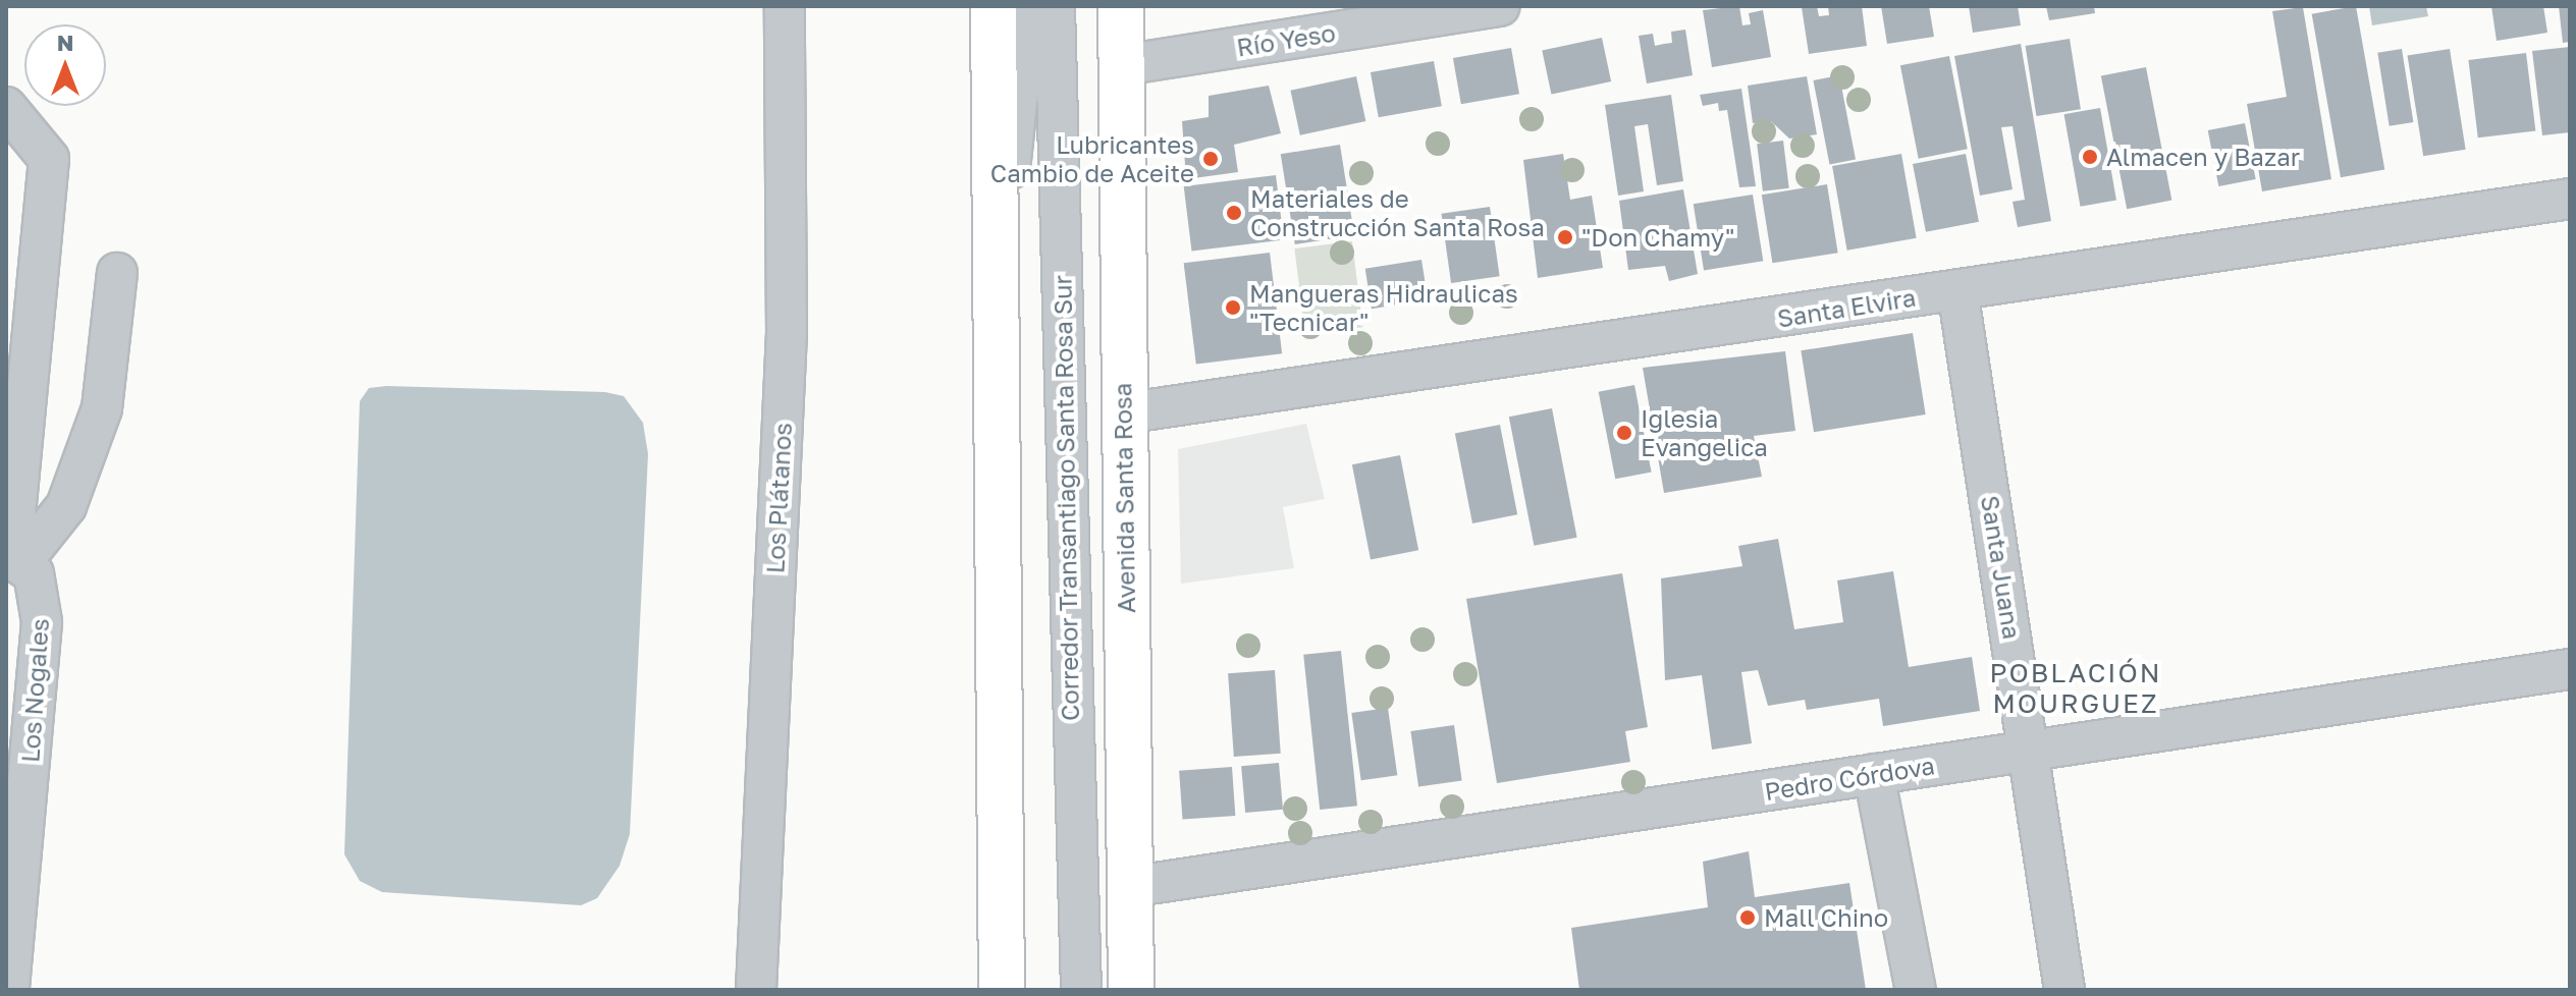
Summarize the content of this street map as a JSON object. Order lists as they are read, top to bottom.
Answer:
{
  "streets": {
    "main road": ["Avenida Santa Rosa"],
    "street": [
      "Río Yeso",
      "Santa Elvira",
      "Los Plátanos",
      "Corredor Transantiago Santa Rosa Sur",
      "Santa Juana",
      "Los Nogales",
      "Pedro Córdova"
    ]
  },
  "crossings": [
    ["Río Yeso", "Avenida Santa Rosa"],
    ["Santa Elvira", "Avenida Santa Rosa"],
    ["Santa Elvira", "Santa Juana"],
    ["Avenida Santa Rosa", "Pedro Córdova"],
    ["Santa Juana", "Pedro Córdova"]
  ],
  "districts": ["POBLACIÓN MOURGUEZ"],
  "places": [
    "Almacen y Bazar",
    "Lubricantes Cambio de Aceite",
    "Materiales de Construcción Santa Rosa",
    "\"Don Chamy\"",
    "Mangueras Hidraulicas \"Tecnicar\"",
    "Iglesia Evangelica",
    "Mall Chino"
  ],
  "north": "top"
}
